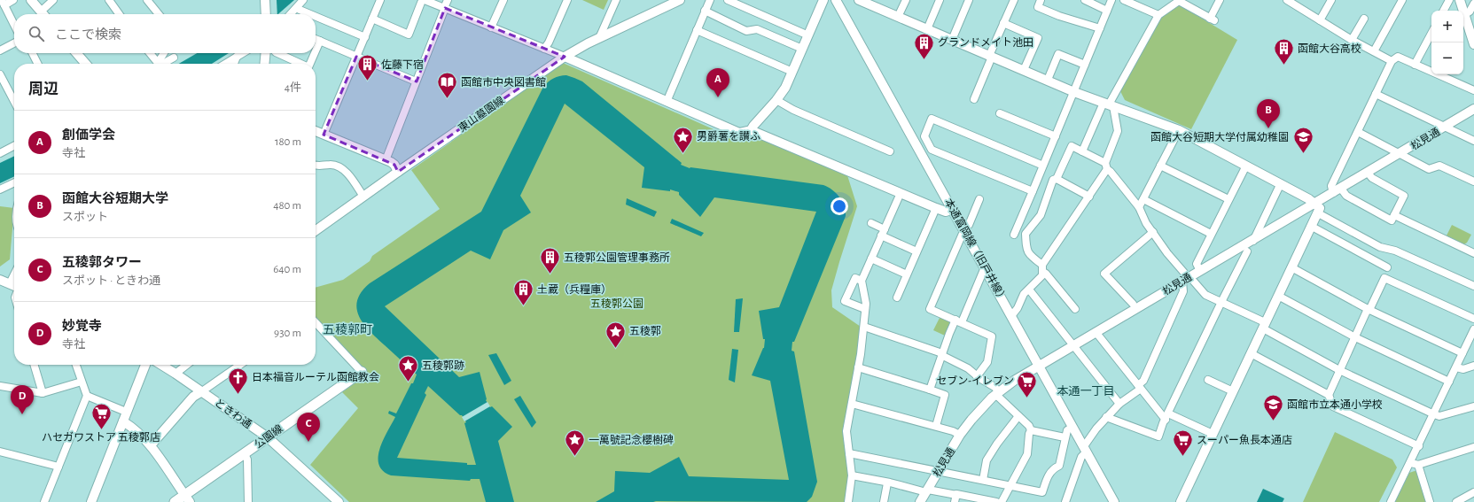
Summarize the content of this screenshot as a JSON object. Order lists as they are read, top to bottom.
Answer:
{
  "streets": {
    "main road": ["公園線"],
    "street": [
      "東山墓園線",
      "松見通",
      "本通富岡線（旧戸井線）",
      "ときわ通"
    ]
  },
  "crossings": [
    ["松見通", "本通富岡線（旧戸井線）"],
    ["ときわ通", "公園線"]
  ],
  "districts": ["五稜郭町", "本通一丁目"],
  "parks": ["五稜郭公園"],
  "places": {
    "building": [
      "グランドメイト池田",
      "函館大谷高校",
      "佐藤下宿",
      "五稜郭公園管理事務所",
      "土蔵（兵糧庫）"
    ],
    "library": ["函館市中央図書館"],
    "place": [
      "男爵薯を讃ふ",
      "五稜郭",
      "五稜郭跡",
      "一萬號記念櫻樹碑"
    ],
    "school or university": ["函館大谷短期大学付属幼稚園", "函館市立本通小学校"],
    "church": ["日本福音ルーテル函館教会"],
    "supermarket": ["セブン-イレブン", "ハセガワストア 五稜郭店", "スーパー魚長本通店"]
  },
  "page": {
    "map_buttons": ["+", "−"],
    "search": "ここで検索",
    "heading": ["周辺", "4件"],
    "pins": [
      "A",
      "B",
      "D",
      "C"
    ],
    "list": [
      {
        "mark": "A",
        "name": "創価学会",
        "note": "寺社",
        "value": "180 m"
      },
      {
        "mark": "B",
        "name": "函館大谷短期大学",
        "note": "スポット",
        "value": "480 m"
      },
      {
        "mark": "C",
        "name": "五稜郭タワー",
        "note": "スポット · ときわ通",
        "value": "640 m"
      },
      {
        "mark": "D",
        "name": "妙覚寺",
        "note": "寺社",
        "value": "930 m"
      }
    ]
  }
}
